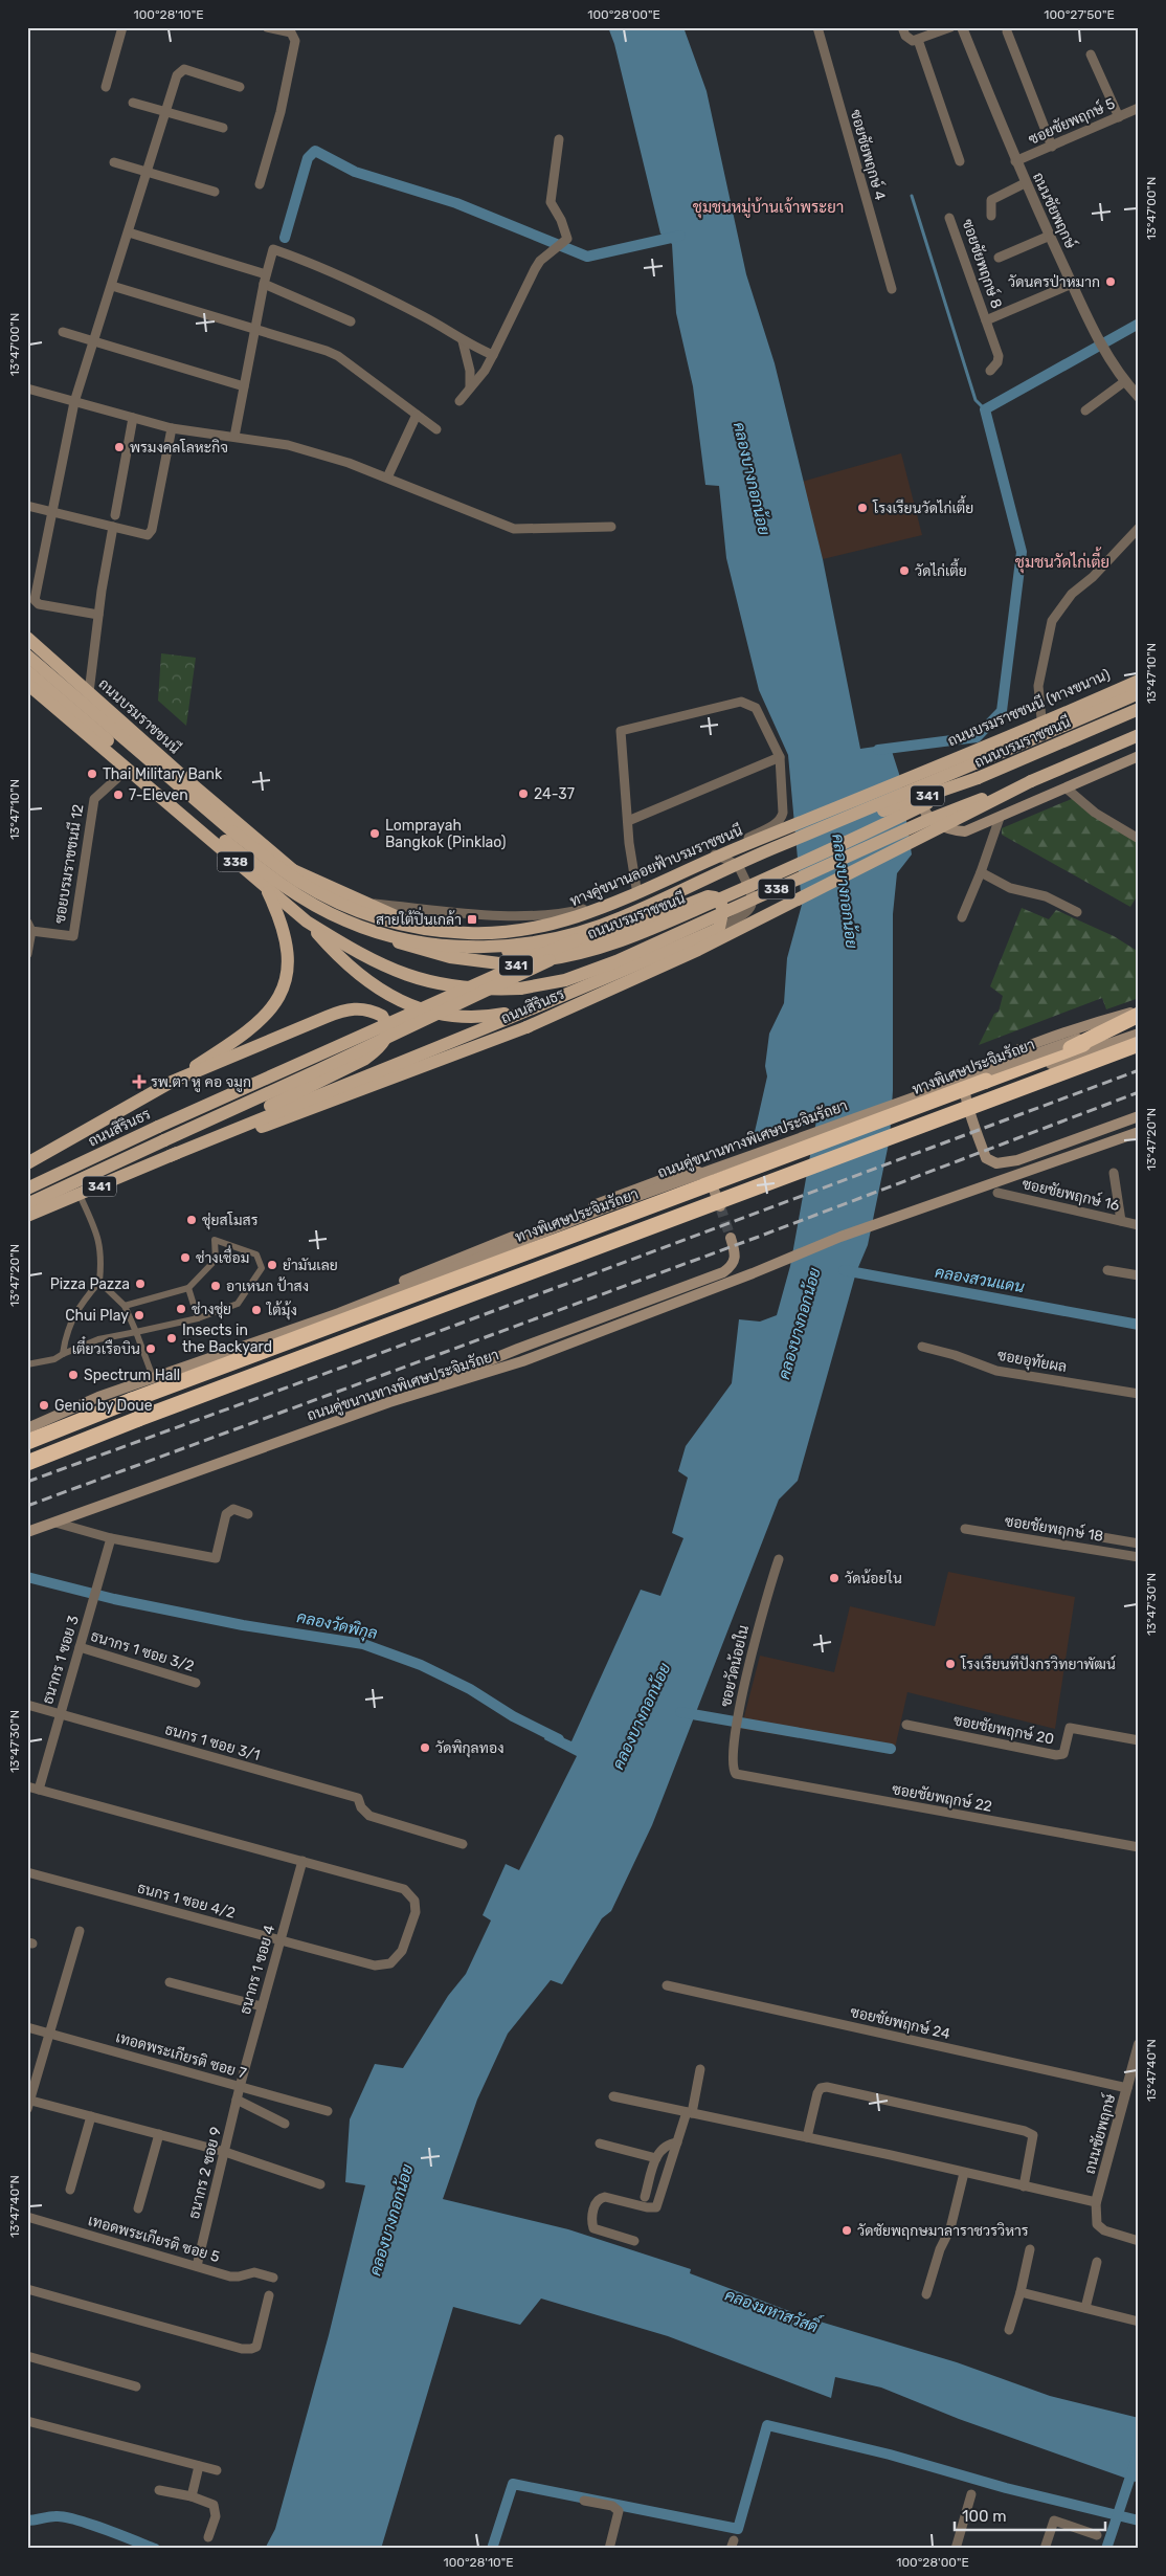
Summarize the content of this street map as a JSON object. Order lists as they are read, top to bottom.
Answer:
{
  "streets": {
    "highway": ["ทางพิเศษประจิมรัถยา"],
    "main road": [
      "ถนนบรมราชชนนี (ทางขนาน)",
      "ถนนบรมราชชนนี",
      "341",
      "338",
      "ทางคู่ขนานลอยฟ้าบรมราชชนนี",
      "ถนนสิรินธร",
      "ถนนคู่ขนานทางพิเศษประจิมรัถยา"
    ],
    "street": [
      "ซอยชัยพฤกษ์ 5",
      "ซอยชัยพฤกษ์ 4",
      "ถนนชัยพฤกษ์",
      "ซอยชัยพฤกษ์ 8",
      "ซอยบรมราชชนนี 12",
      "ซอยชัยพฤกษ์ 16",
      "ซอยอุทัยผล",
      "ซอยชัยพฤกษ์ 18",
      "ธนากร 1 ซอย 3/2",
      "ธนากร 1 ซอย 3",
      "ซอยวัดน้อยใน",
      "ซอยชัยพฤกษ์ 20",
      "ธนกร 1 ซอย 3/1",
      "ซอยชัยพฤกษ์ 22",
      "ธนกร 1 ซอย 4/2",
      "ธนากร 1 ซอย 4",
      "ซอยชัยพฤกษ์ 24",
      "เทอดพระเกียรติ ซอย 7",
      "ธนากร 2 ซอย 9",
      "เทอดพระเกียรติ ซอย 5"
    ]
  },
  "crossings": [
    ["ซอยชัยพฤกษ์ 5", "ถนนชัยพฤกษ์"],
    ["ถนนชัยพฤกษ์", "ซอยชัยพฤกษ์ 8"],
    ["ถนนชัยพฤกษ์", "ซอยชัยพฤกษ์ 24"],
    ["ถนนบรมราชชนนี (ทางขนาน)", "ทางคู่ขนานลอยฟ้าบรมราชชนนี"],
    ["ถนนบรมราชชนนี", "ซอยบรมราชชนนี 12"],
    ["ถนนบรมราชชนนี", "ถนนสิรินธร"],
    ["ทางพิเศษประจิมรัถยา", "ถนนคู่ขนานทางพิเศษประจิมรัถยา"],
    ["ธนากร 1 ซอย 3/2", "ธนากร 1 ซอย 3"],
    ["ธนากร 1 ซอย 3", "ธนกร 1 ซอย 3/1"],
    ["ซอยวัดน้อยใน", "ซอยชัยพฤกษ์ 22"],
    ["ธนกร 1 ซอย 4/2", "ธนากร 1 ซอย 4"],
    ["ธนากร 1 ซอย 4", "เทอดพระเกียรติ ซอย 7"],
    ["ธนากร 1 ซอย 4", "ธนากร 2 ซอย 9"],
    ["เทอดพระเกียรติ ซอย 7", "ธนากร 2 ซอย 9"],
    ["ธนากร 2 ซอย 9", "เทอดพระเกียรติ ซอย 5"]
  ],
  "districts": ["ชุมชนหมู่บ้านเจ้าพระยา", "ชุมชนวัดไก่เตี้ย"],
  "water": [
    "คลองบางกอกน้อย",
    "คลองสวนแดน",
    "คลองวัดพิกุล",
    "คลองมหาสวัสดิ์"
  ],
  "places": {
    "other": [
      "วัดนครป่าหมาก",
      "พรมงคลโลหะกิจ",
      "โรงเรียนวัดไก่เตี้ย",
      "วัดไก่เตี้ย",
      "Thai Military Bank",
      "24-37",
      "7-Eleven",
      "Lomprayah Bangkok (Pinklao)",
      "ชุ่ยสโมสร",
      "ช่างเชื่อม",
      "ยำมันเลย",
      "Pizza Pazza",
      "อาเหนก ป้าสง",
      "ช่างชุ่ย",
      "ใต้มุ้ง",
      "Chui Play",
      "Insects in the Backyard",
      "เตี๋ยวเรือบิน",
      "Spectrum Hall",
      "Genio by Doue",
      "วัดน้อยใน",
      "โรงเรียนทีปังกรวิทยาพัฒน์",
      "วัดพิกุลทอง",
      "วัดชัยพฤกษมาลาราชวรวิหาร"
    ],
    "transit": ["สายใต้ปิ่นเกล้า"],
    "health": ["รพ.ตา หู คอ จมูก"]
  },
  "scale_bar": "100 m",
  "coordinates": [
    "100°28'10\"E",
    "100°28'00\"E",
    "100°27'50\"E",
    "13°47'00\"N",
    "13°47'10\"N",
    "13°47'20\"N",
    "13°47'30\"N",
    "13°47'40\"N"
  ]
}
